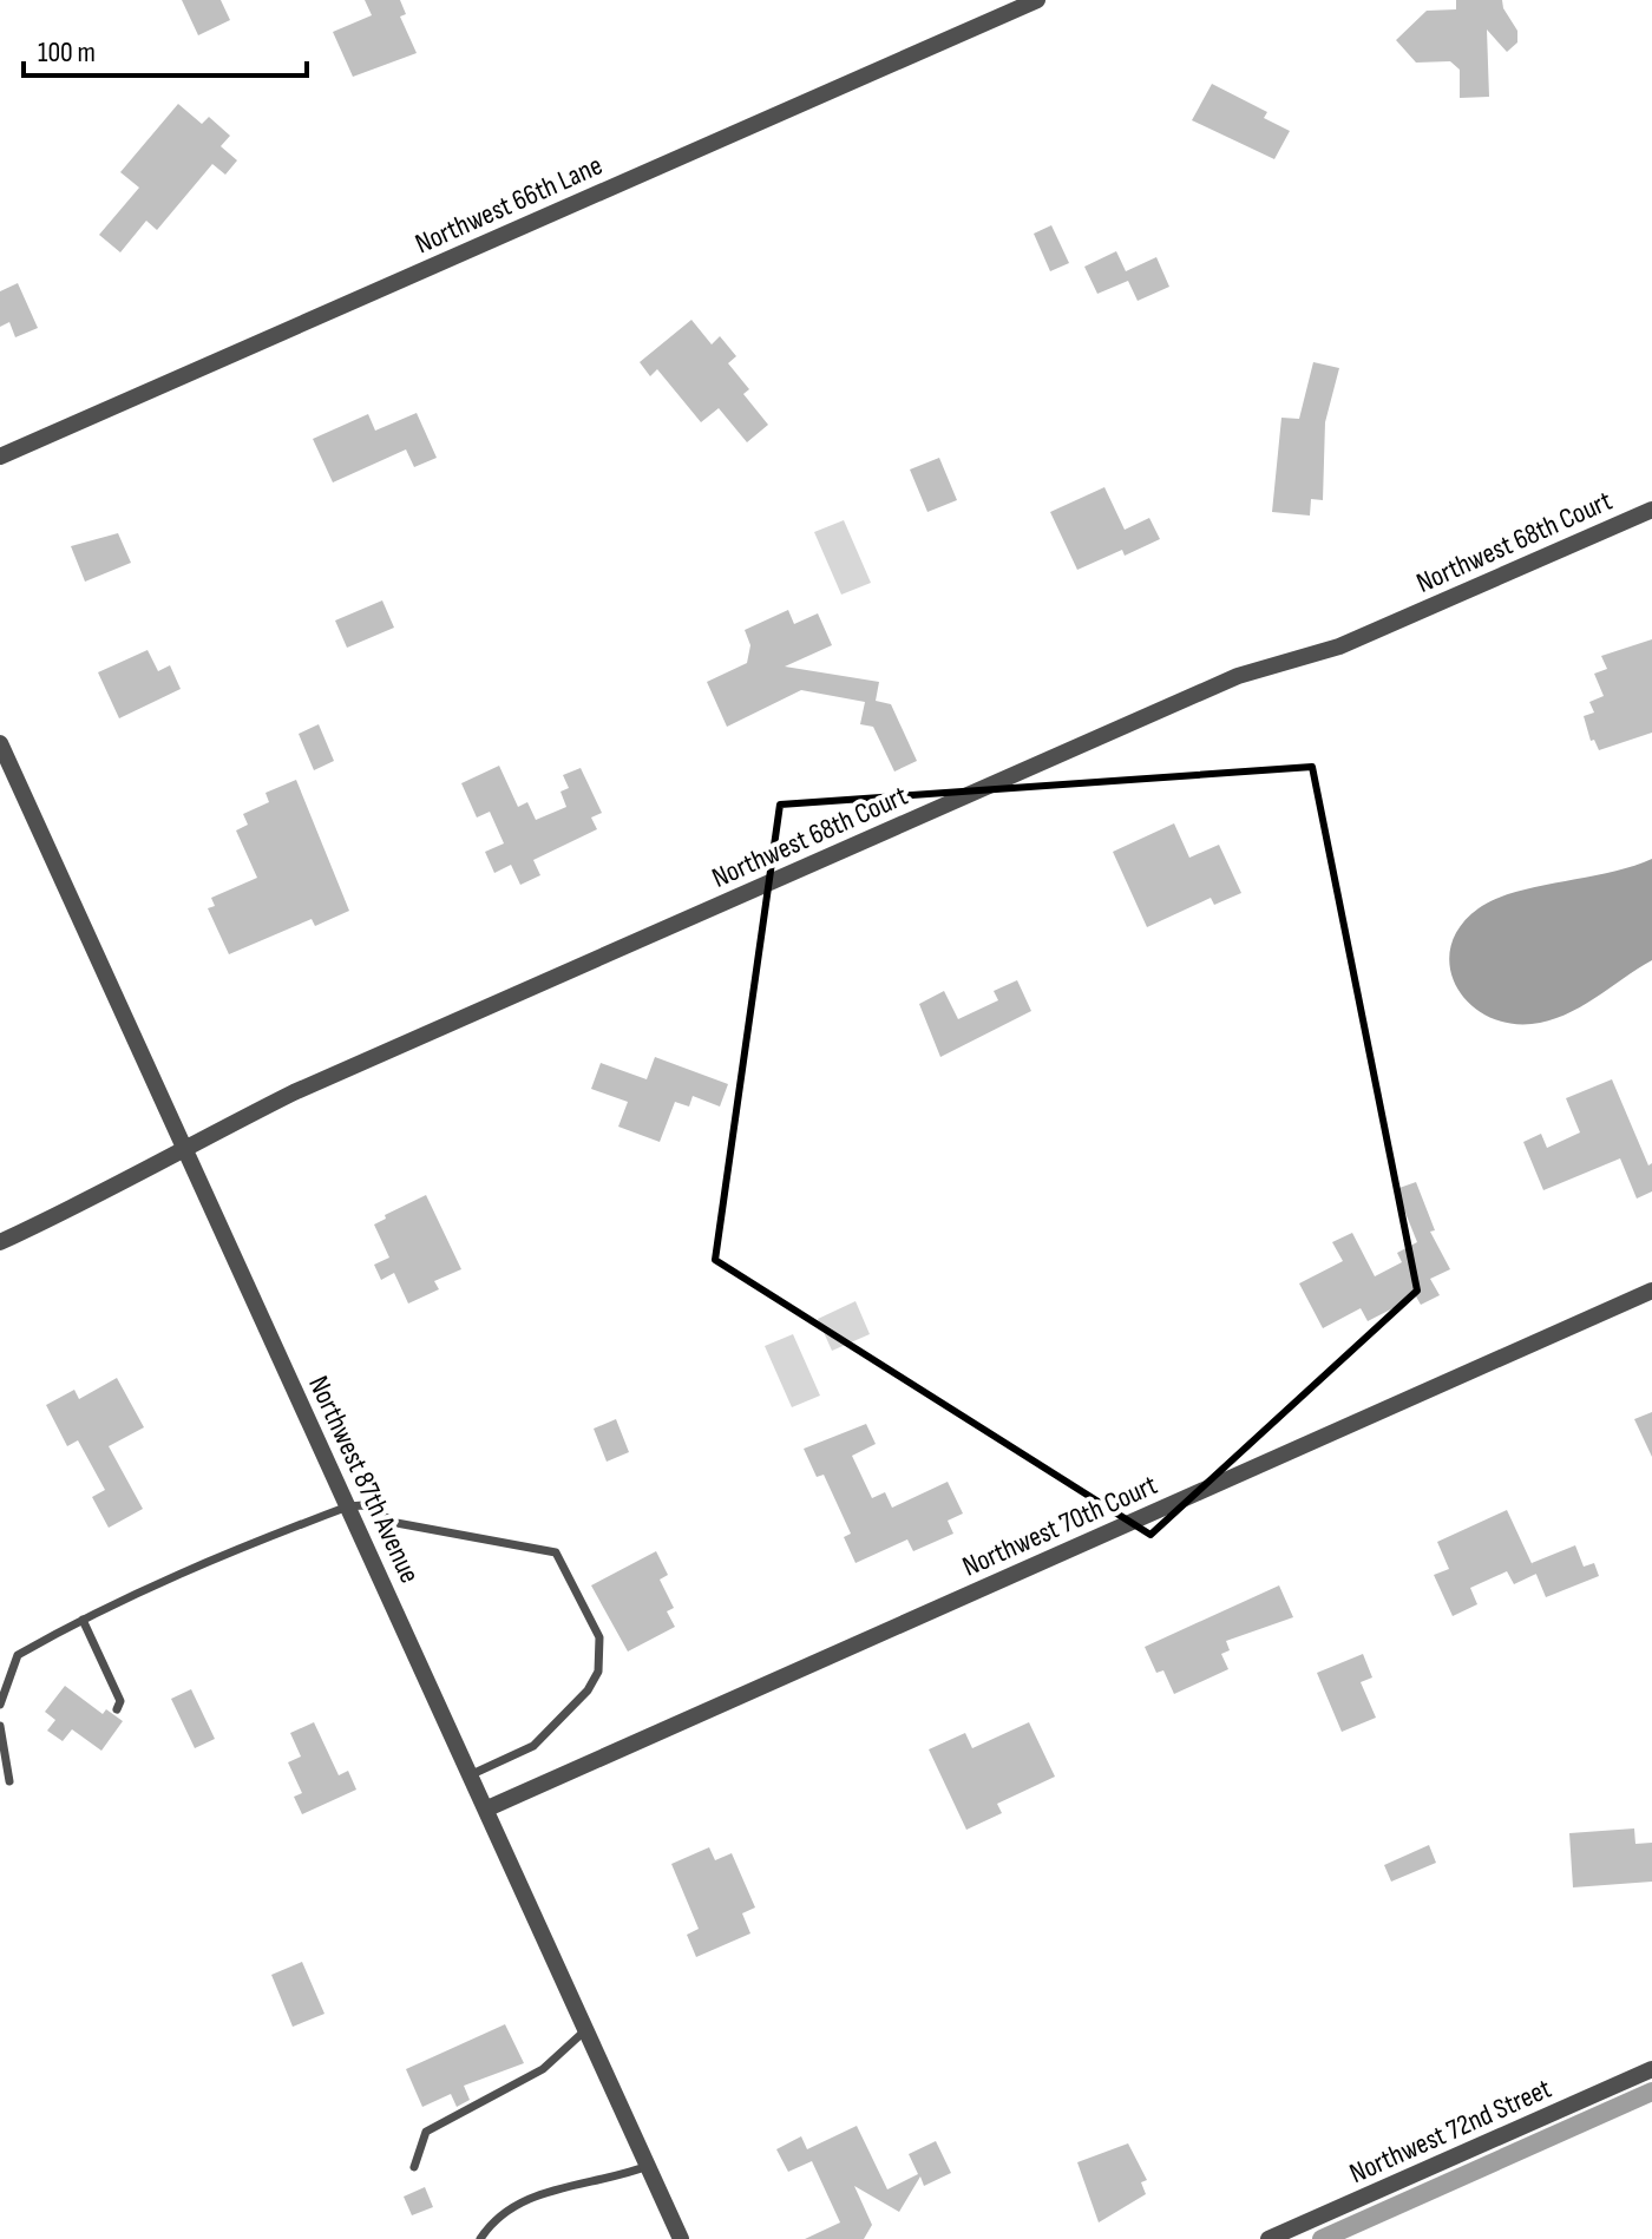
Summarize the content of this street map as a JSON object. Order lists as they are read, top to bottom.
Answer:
{
  "streets": {
    "street": [
      "Northwest 66th Lane",
      "Northwest 68th Court",
      "Northwest 87th Avenue",
      "Northwest 70th Court",
      "Northwest 72nd Street"
    ]
  },
  "crossings": [
    ["Northwest 68th Court", "Northwest 87th Avenue"],
    ["Northwest 87th Avenue", "Northwest 70th Court"]
  ],
  "scale_bar": "100 m"
}
